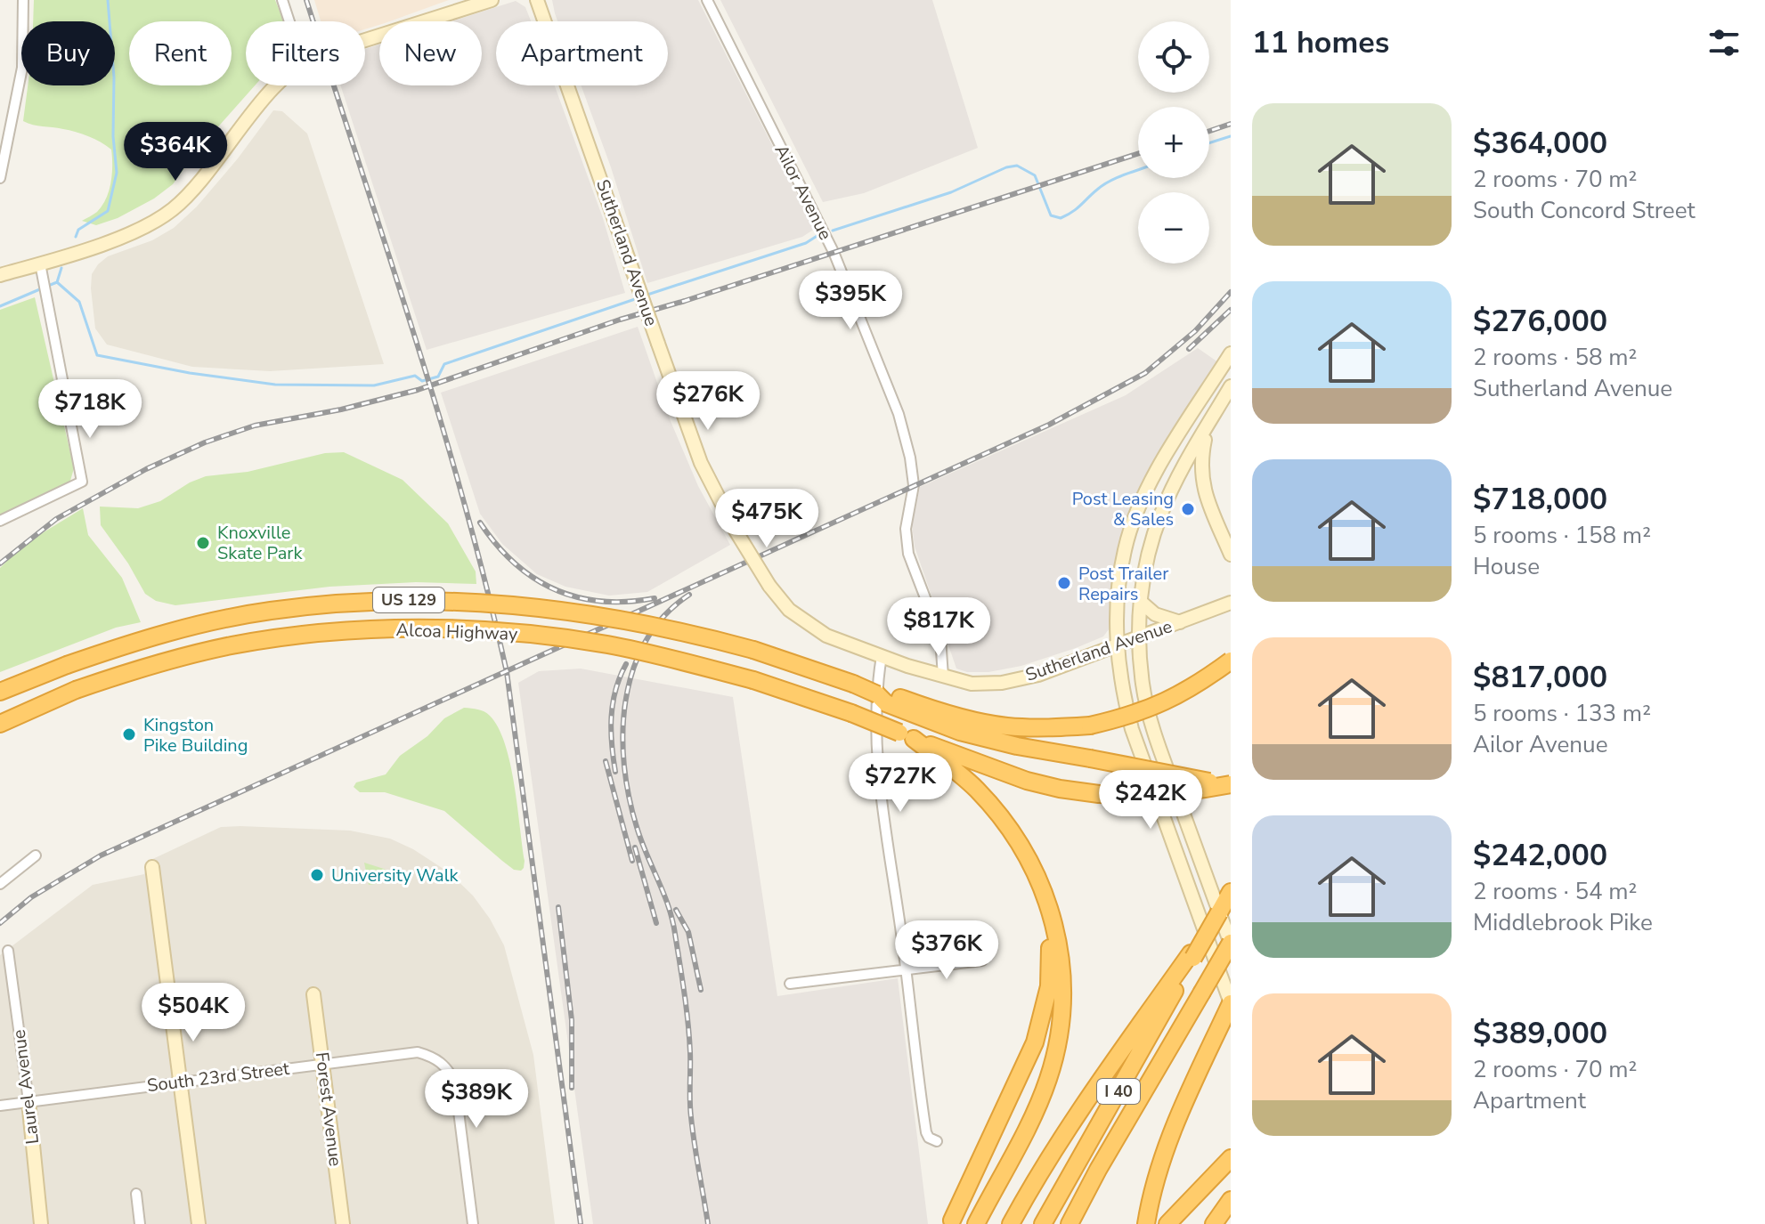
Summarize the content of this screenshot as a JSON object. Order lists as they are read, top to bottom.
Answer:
{
  "streets": {
    "highway": ["US 129", "Alcoa Highway", "I 40"],
    "street": [
      "Ailor Avenue",
      "Sutherland Avenue",
      "South 23rd Street",
      "Laurel Avenue",
      "Forest Avenue"
    ]
  },
  "crossings": [
    ["Ailor Avenue", "Sutherland Avenue"],
    ["South 23rd Street", "Laurel Avenue"],
    ["South 23rd Street", "Forest Avenue"]
  ],
  "places": [
    "Post Leasing & Sales",
    "Knoxville Skate Park",
    "Post Trailer Repairs",
    "Kingston Pike Building",
    "University Walk"
  ],
  "page": {
    "heading": "11 homes",
    "map_buttons": ["+", "−"],
    "chip": [
      "Buy",
      "Rent",
      "Filters",
      "New",
      "Apartment"
    ],
    "list": [
      {
        "name": "$364,000",
        "note": "2 rooms · 70 m² · South Concord Street"
      },
      {
        "name": "$276,000",
        "note": "2 rooms · 58 m² · Sutherland Avenue"
      },
      {
        "name": "$718,000",
        "note": "5 rooms · 158 m² · House"
      },
      {
        "name": "$817,000",
        "note": "5 rooms · 133 m² · Ailor Avenue"
      },
      {
        "name": "$242,000",
        "note": "2 rooms · 54 m² · Middlebrook Pike"
      },
      {
        "name": "$389,000",
        "note": "2 rooms · 70 m² · Apartment"
      }
    ],
    "price": [
      "$364K",
      "$395K",
      "$276K",
      "$718K",
      "$475K",
      "$817K",
      "$727K",
      "$242K",
      "$376K",
      "$504K",
      "$389K"
    ]
  }
}
